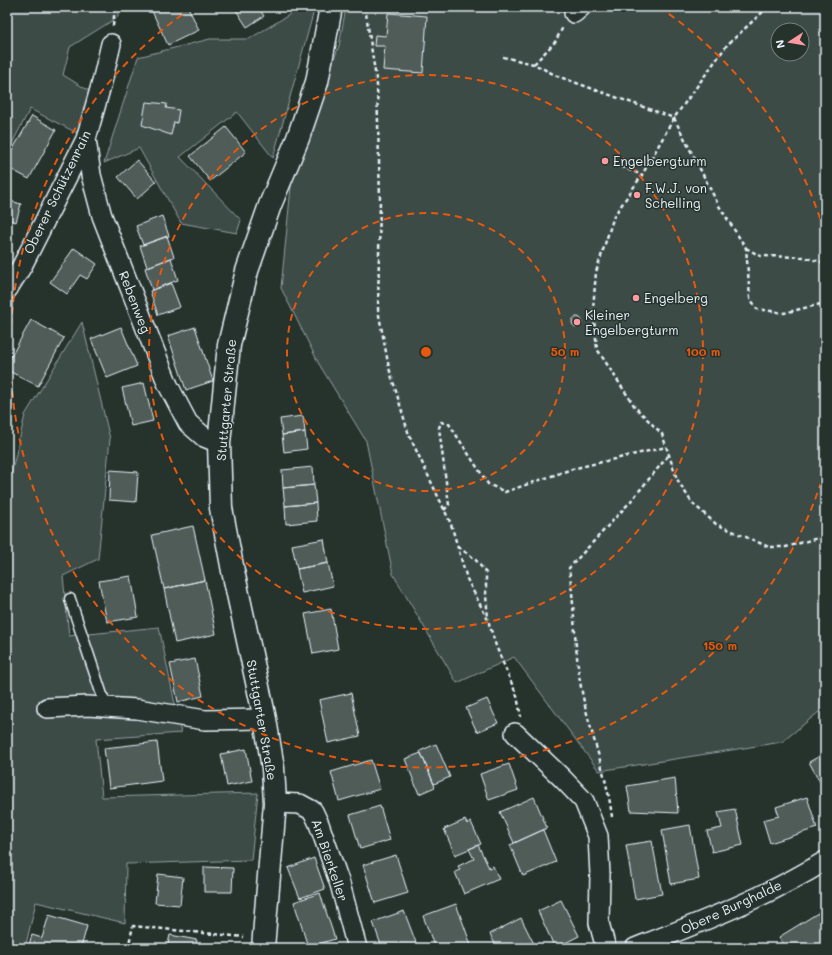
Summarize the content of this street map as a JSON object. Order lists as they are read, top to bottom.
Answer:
{
  "streets": {
    "main road": ["Stuttgarter Straße"],
    "street": [
      "Oberer Schützenrain",
      "Rebenweg",
      "Am Bierkeller",
      "Obere Burghalde"
    ]
  },
  "crossings": [
    ["Oberer Schützenrain", "Rebenweg"],
    ["Rebenweg", "Stuttgarter Straße"],
    ["Stuttgarter Straße", "Am Bierkeller"]
  ],
  "places": [
    "Engelbergturm",
    "F.W.J. von Schelling",
    "Engelberg",
    "Kleiner Engelbergturm"
  ],
  "north": "left",
  "rings": ["50 m", "100 m", "150 m"]
}
